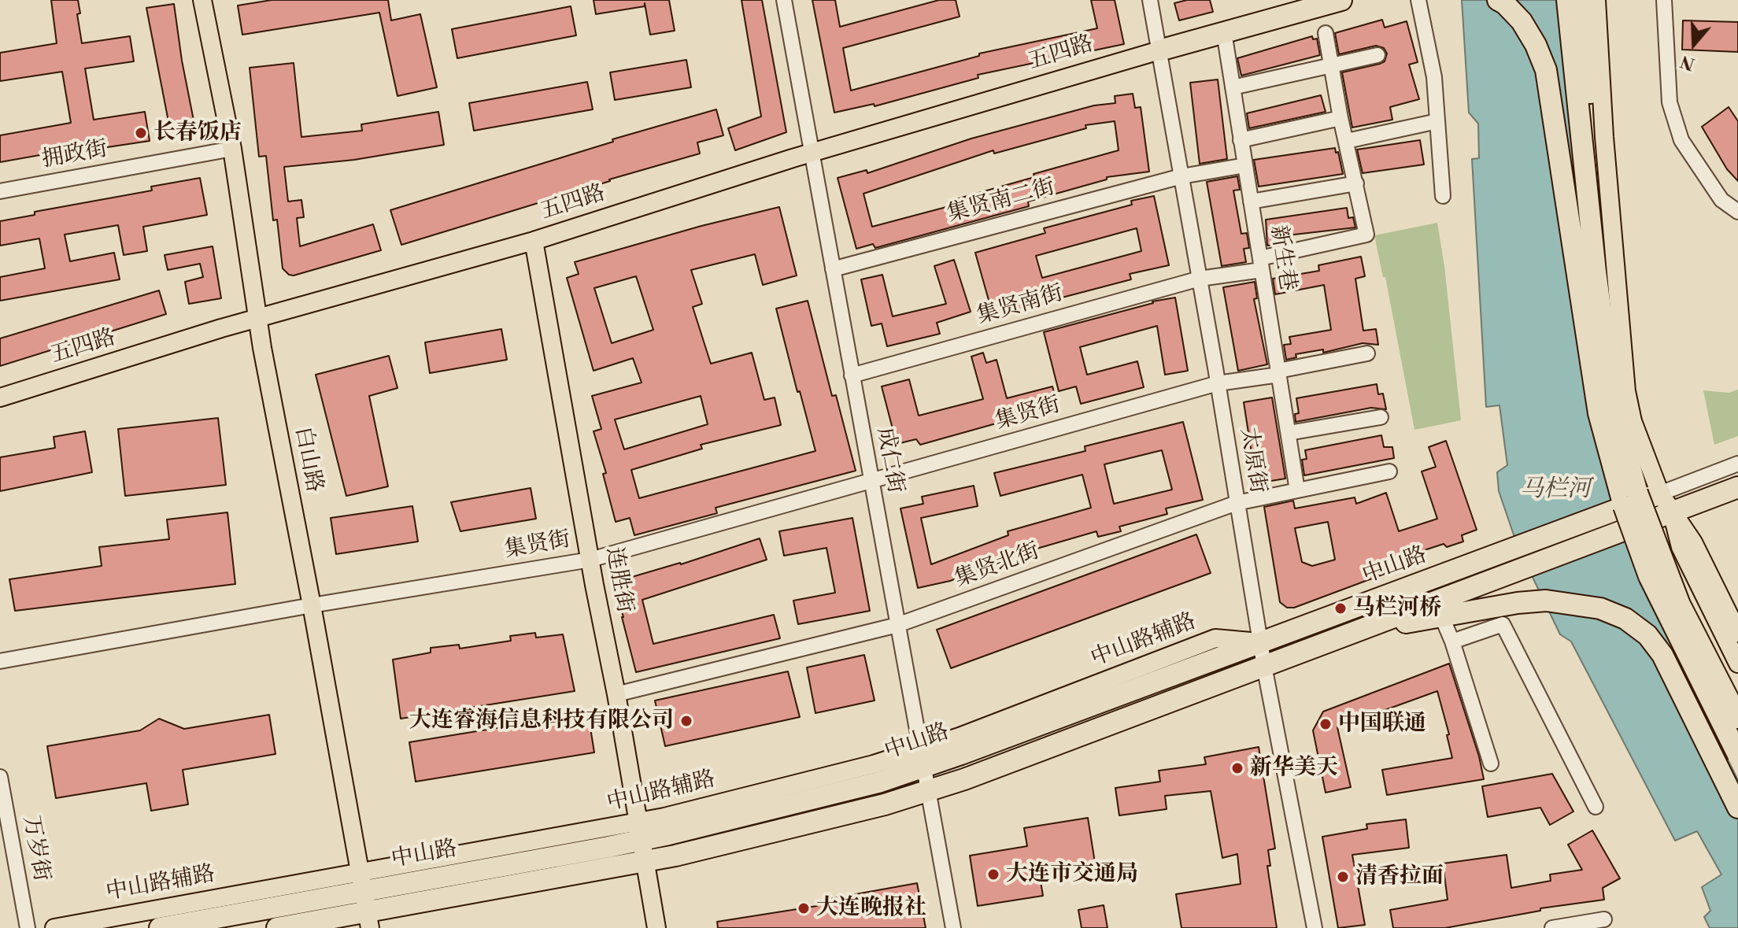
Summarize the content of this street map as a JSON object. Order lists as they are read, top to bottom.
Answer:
{
  "streets": {
    "highway": ["中山路"],
    "main road": [
      "五四路",
      "白山路",
      "连胜街",
      "中山路辅路"
    ],
    "street": [
      "拥政街",
      "集贤南二街",
      "新生巷",
      "集贤南街",
      "集贤街",
      "成仁街",
      "太原街",
      "集贤北街",
      "万岁街"
    ]
  },
  "crossings": [
    ["五四路", "白山路"],
    ["五四路", "成仁街"],
    ["五四路", "太原街"],
    ["五四路", "连胜街"],
    ["拥政街", "白山路"],
    ["集贤南二街", "新生巷"],
    ["集贤南二街", "成仁街"],
    ["集贤南二街", "太原街"],
    ["新生巷", "集贤南街"],
    ["新生巷", "集贤街"],
    ["新生巷", "集贤北街"],
    ["集贤南街", "成仁街"],
    ["集贤南街", "太原街"],
    ["集贤街", "白山路"],
    ["集贤街", "成仁街"],
    ["集贤街", "太原街"],
    ["集贤街", "连胜街"],
    ["白山路", "中山路"],
    ["白山路", "中山路辅路"],
    ["成仁街", "集贤北街"],
    ["成仁街", "中山路"],
    ["太原街", "集贤北街"],
    ["太原街", "中山路"],
    ["集贤北街", "连胜街"],
    ["中山路", "连胜街"],
    ["中山路", "中山路辅路"]
  ],
  "water": ["马栏河"],
  "places": [
    "长春饭店",
    "马栏河桥",
    "大连睿海信息科技有限公司",
    "中国联通",
    "新华美天",
    "大连市交通局",
    "清香拉面",
    "大连晚报社"
  ],
  "north": "bottom"
}
